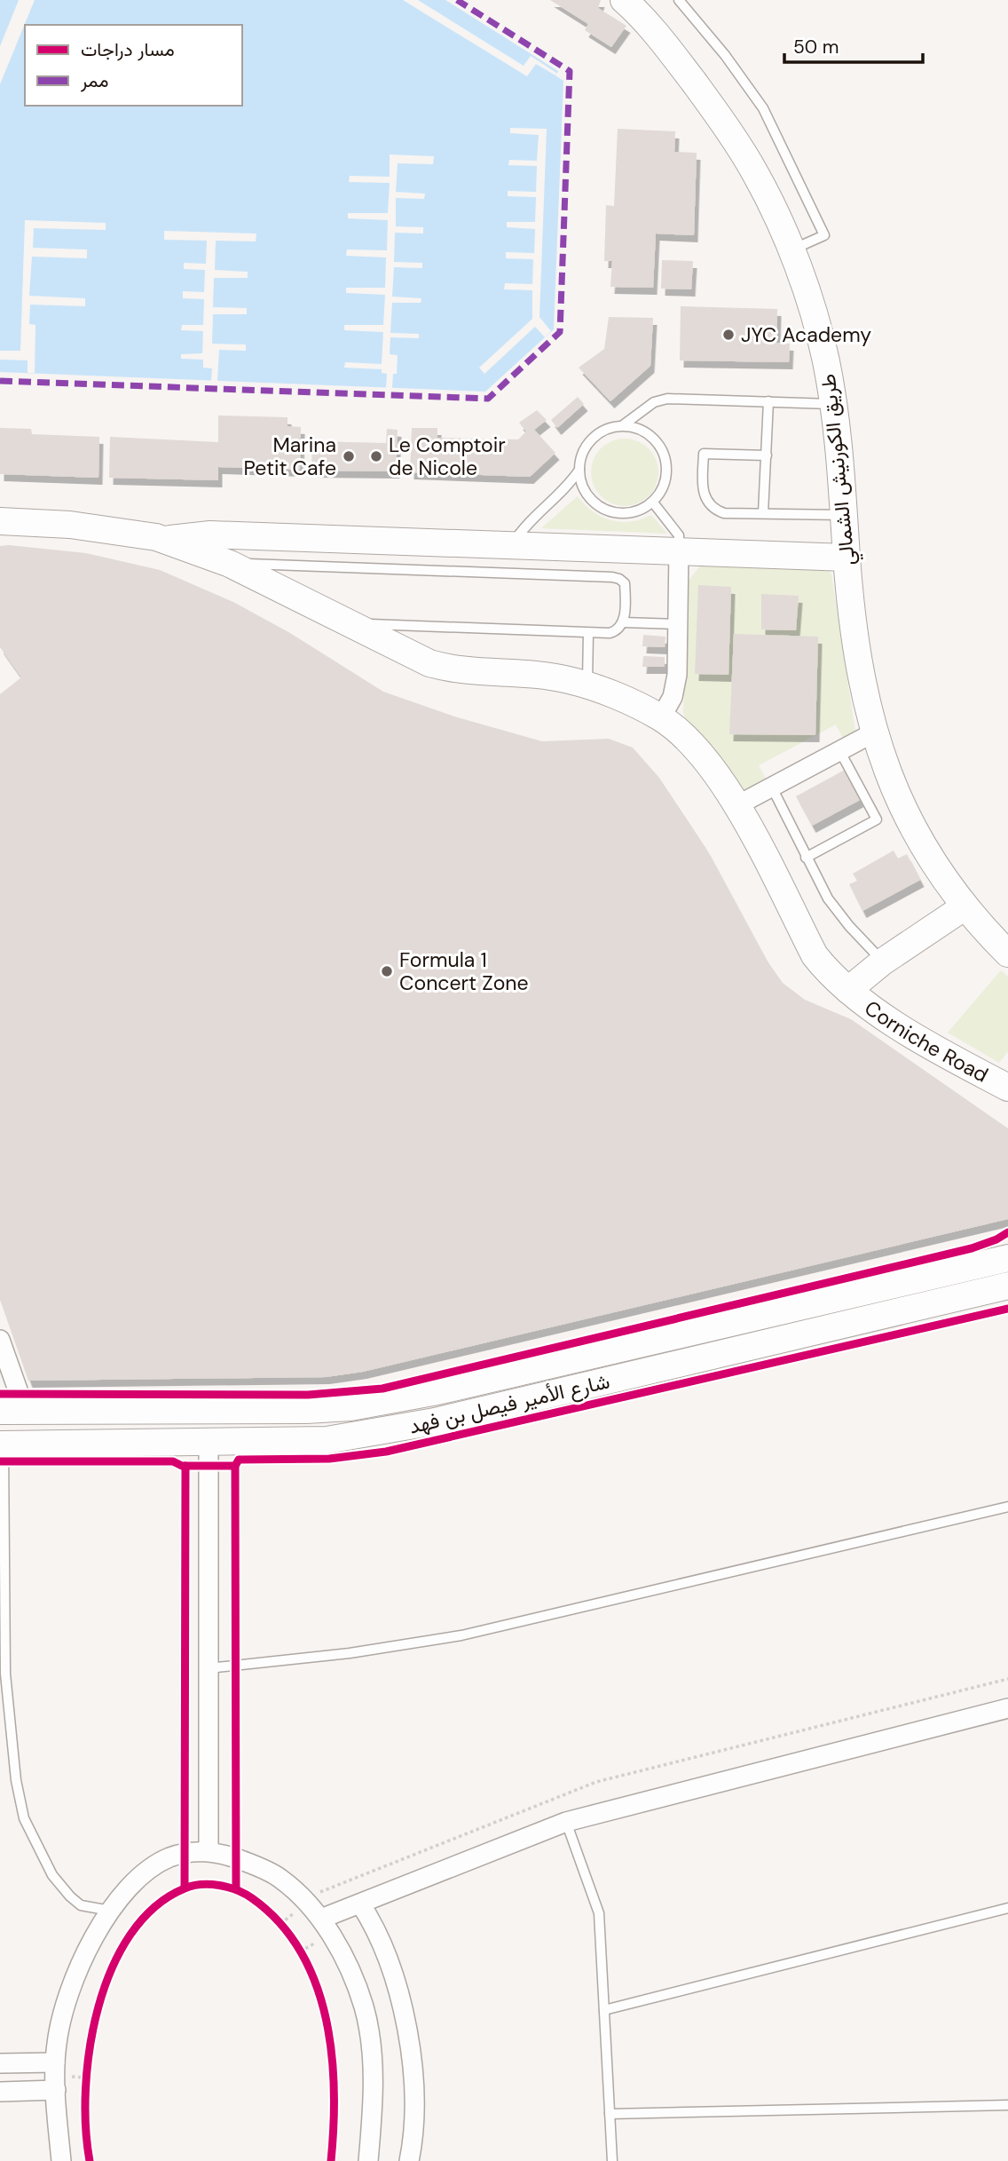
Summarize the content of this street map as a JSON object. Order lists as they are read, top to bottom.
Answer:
{
  "streets": {
    "main road": ["طريق الكورنيش الشمالي", "Corniche Road", "شارع الأمير فيصل بن فهد"]
  },
  "places": [
    "JYC Academy",
    "Marina Petit Cafe",
    "Le Comptoir de Nicole",
    "Formula 1 Concert Zone"
  ],
  "legend": ["مسار دراجات", "ممر"],
  "scale_bar": "50 m"
}
